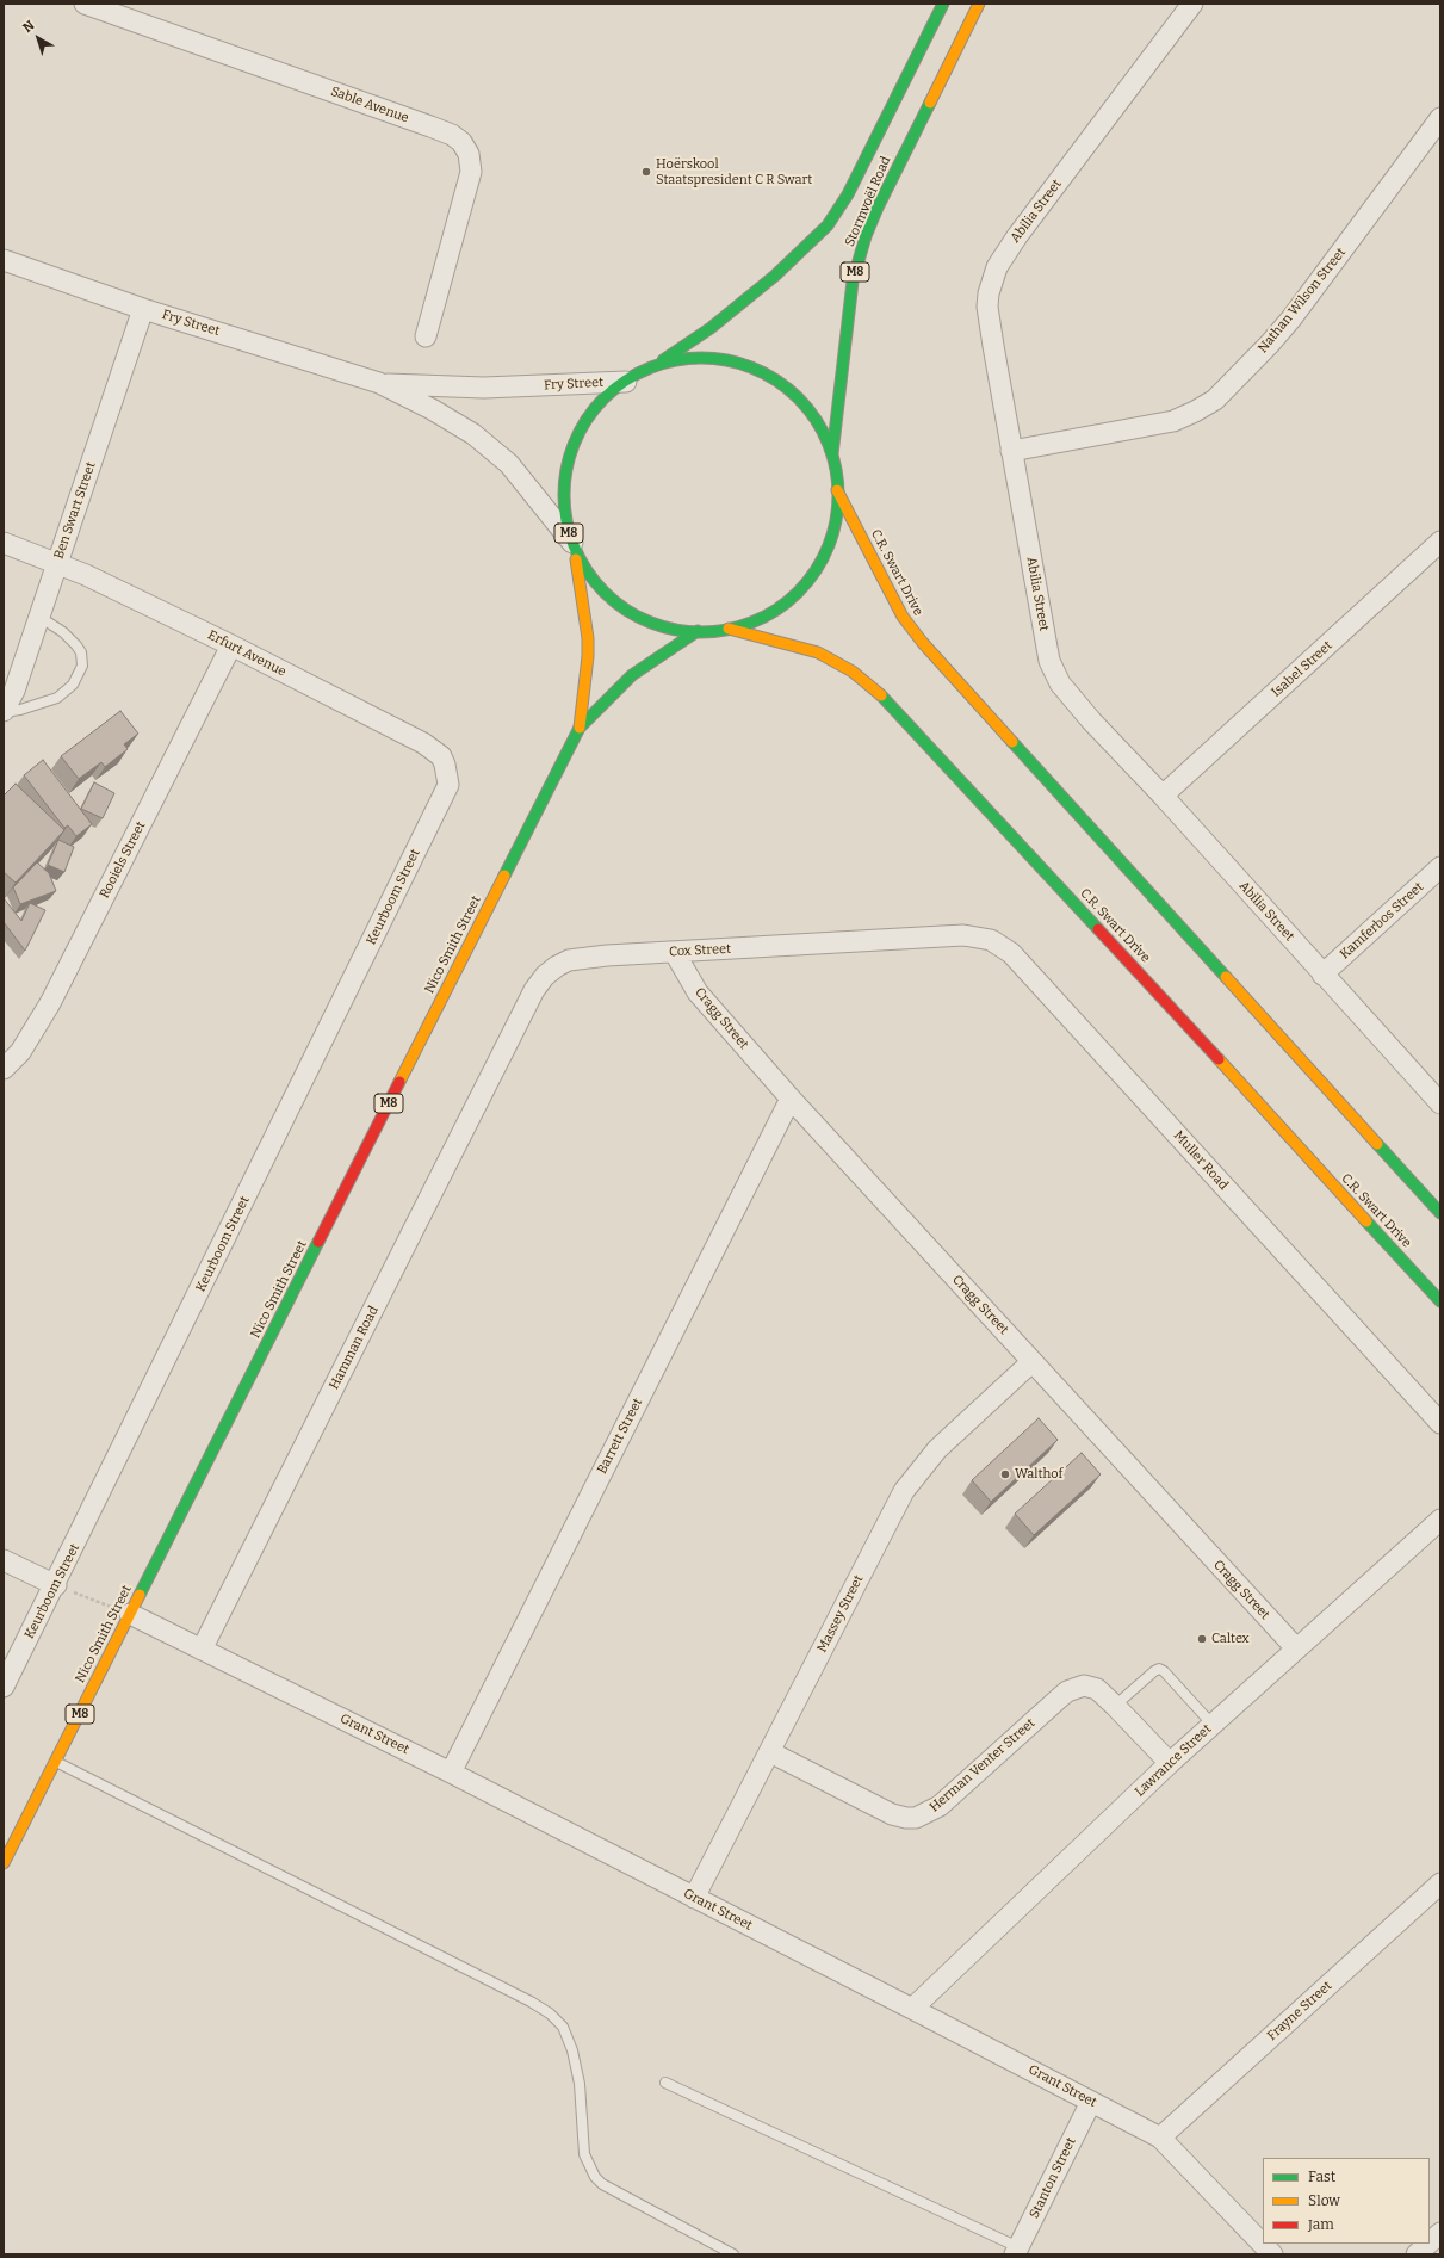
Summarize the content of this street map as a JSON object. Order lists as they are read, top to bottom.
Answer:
{
  "streets": {
    "main road": [
      "Stormvoël Road",
      "M8",
      "C.R. Swart Drive",
      "Nico Smith Street"
    ],
    "street": [
      "Sable Avenue",
      "Abilia Street",
      "Nathan Wilson Street",
      "Fry Street",
      "Ben Swart Street",
      "Erfurt Avenue",
      "Isabel Street",
      "Rooiels Street",
      "Keurboom Street",
      "Kamferbos Street",
      "Cox Street",
      "Cragg Street",
      "Muller Road",
      "Hamman Road",
      "Barrett Street",
      "Massey Street",
      "Grant Street",
      "Lawrance Street",
      "Herman Venter Street",
      "Frayne Street",
      "Stanton Street"
    ]
  },
  "crossings": [
    ["Stormvoël Road", "Fry Street"],
    ["Stormvoël Road", "C.R. Swart Drive"],
    ["Stormvoël Road", "Nico Smith Street"],
    ["Abilia Street", "Nathan Wilson Street"],
    ["Abilia Street", "Isabel Street"],
    ["Abilia Street", "Kamferbos Street"],
    ["Fry Street", "Ben Swart Street"],
    ["Fry Street", "Nico Smith Street"],
    ["Ben Swart Street", "Erfurt Avenue"],
    ["Erfurt Avenue", "Rooiels Street"],
    ["Erfurt Avenue", "Keurboom Street"],
    ["Nico Smith Street", "Grant Street"],
    ["Cox Street", "Cragg Street"],
    ["Cox Street", "Muller Road"],
    ["Cox Street", "Hamman Road"],
    ["Cragg Street", "Barrett Street"],
    ["Cragg Street", "Massey Street"],
    ["Cragg Street", "Lawrance Street"],
    ["Hamman Road", "Grant Street"],
    ["Barrett Street", "Grant Street"],
    ["Massey Street", "Grant Street"],
    ["Massey Street", "Herman Venter Street"],
    ["Grant Street", "Lawrance Street"],
    ["Grant Street", "Frayne Street"],
    ["Grant Street", "Stanton Street"],
    ["Lawrance Street", "Herman Venter Street"]
  ],
  "places": ["Hoërskool Staatspresident C R Swart", "Walthof", "Caltex"],
  "legend": ["Fast", "Slow", "Jam"],
  "north": "top left"
}
